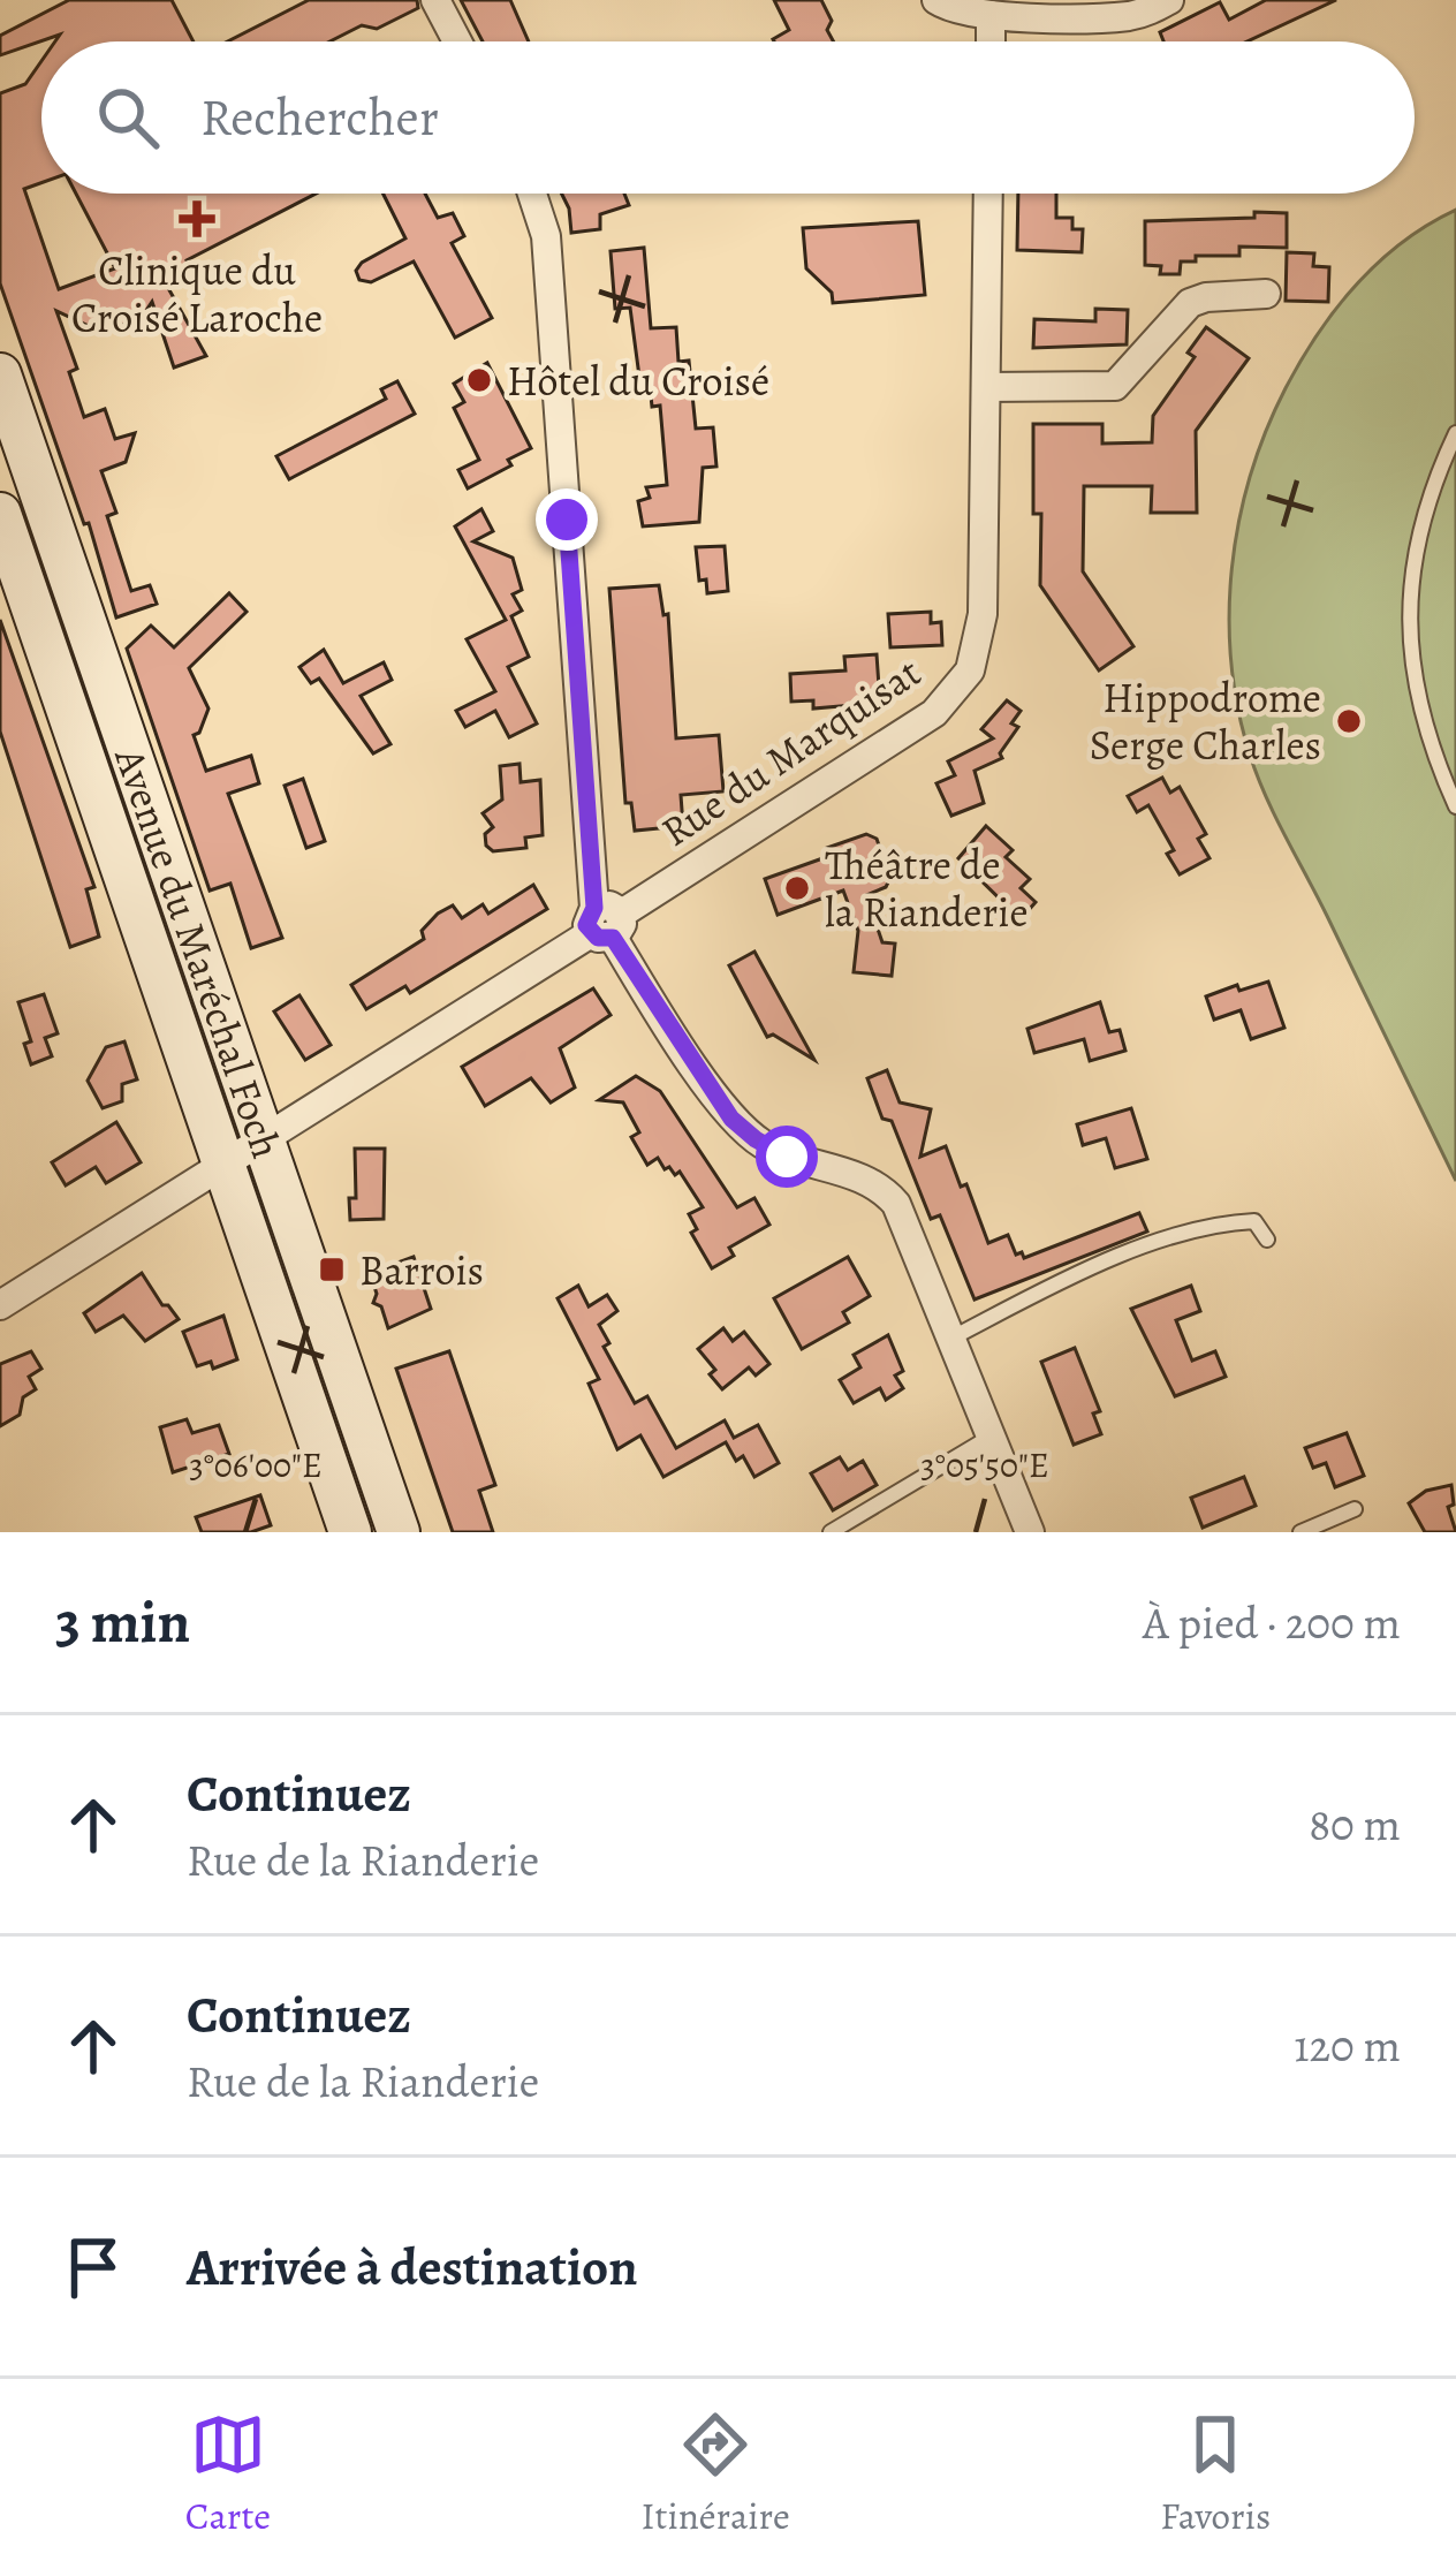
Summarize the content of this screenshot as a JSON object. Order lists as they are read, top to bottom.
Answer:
{
  "streets": {
    "main road": ["Avenue du Maréchal Foch"],
    "street": ["Rue du Marquisat"]
  },
  "crossings": [
    ["Rue du Marquisat", "Avenue du Maréchal Foch"]
  ],
  "places": {
    "health": ["Clinique du Croisé Laroche"],
    "other": ["Hôtel du Croisé", "Hippodrome Serge Charles", "Théâtre de la Rianderie"],
    "transit": ["Barrois"]
  },
  "page": {
    "search": "Rechercher",
    "heading": ["3 min", "À pied · 200 m"],
    "list": [
      ["Continuez", "Rue de la Rianderie", "80 m"],
      ["Continuez", "Rue de la Rianderie", "120 m"],
      "Arrivée à destination"
    ],
    "nav": ["Carte", "Itinéraire", "Favoris"]
  },
  "coordinates": ["3°06'00\"E", "3°05'50\"E"]
}
